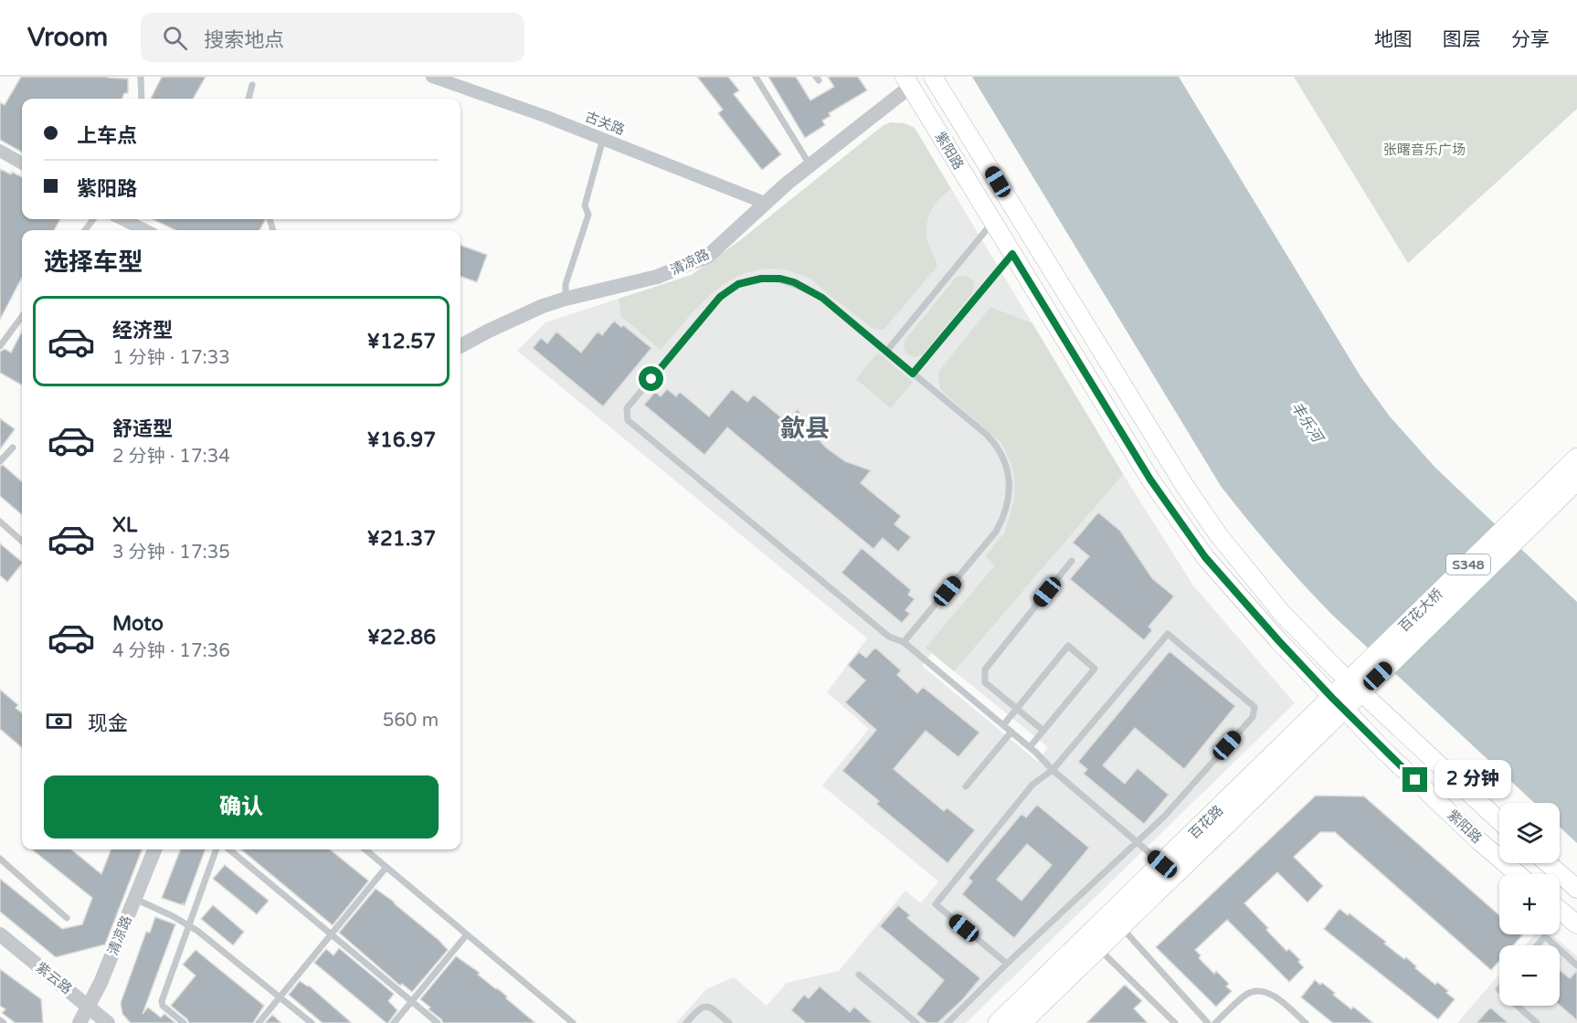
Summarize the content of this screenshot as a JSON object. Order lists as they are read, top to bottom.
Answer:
{
  "streets": {
    "main road": [
      "紫阳路",
      "S348",
      "百花大桥",
      "百花路"
    ],
    "street": ["古关路", "清凉路", "紫云路"]
  },
  "crossings": [
    ["古关路", "清凉路"],
    ["紫阳路", "清凉路"],
    ["紫阳路", "百花路"],
    ["清凉路", "紫云路"],
    ["百花大桥", "百花路"]
  ],
  "districts": ["歙县"],
  "water": ["丰乐河"],
  "parks": ["张曙音乐广场"],
  "page": {
    "header": "Vroom",
    "search": "搜索地点",
    "nav": ["地图", "图层", "分享"],
    "banner": ["上车点", "紫阳路"],
    "heading": "选择车型",
    "list": [
      {
        "name": "经济型",
        "note": "1 分钟 · 17:33",
        "value": "¥12.57"
      },
      {
        "name": "舒适型",
        "note": "2 分钟 · 17:34",
        "value": "¥16.97"
      },
      {
        "name": "XL",
        "note": "3 分钟 · 17:35",
        "value": "¥21.37"
      },
      {
        "name": "Moto",
        "note": "4 分钟 · 17:36",
        "value": "¥22.86"
      }
    ],
    "pay": ["现金", "560 m"],
    "bubble": "2 分钟",
    "buttons": "确认",
    "map_buttons": ["+", "−"]
  }
}
